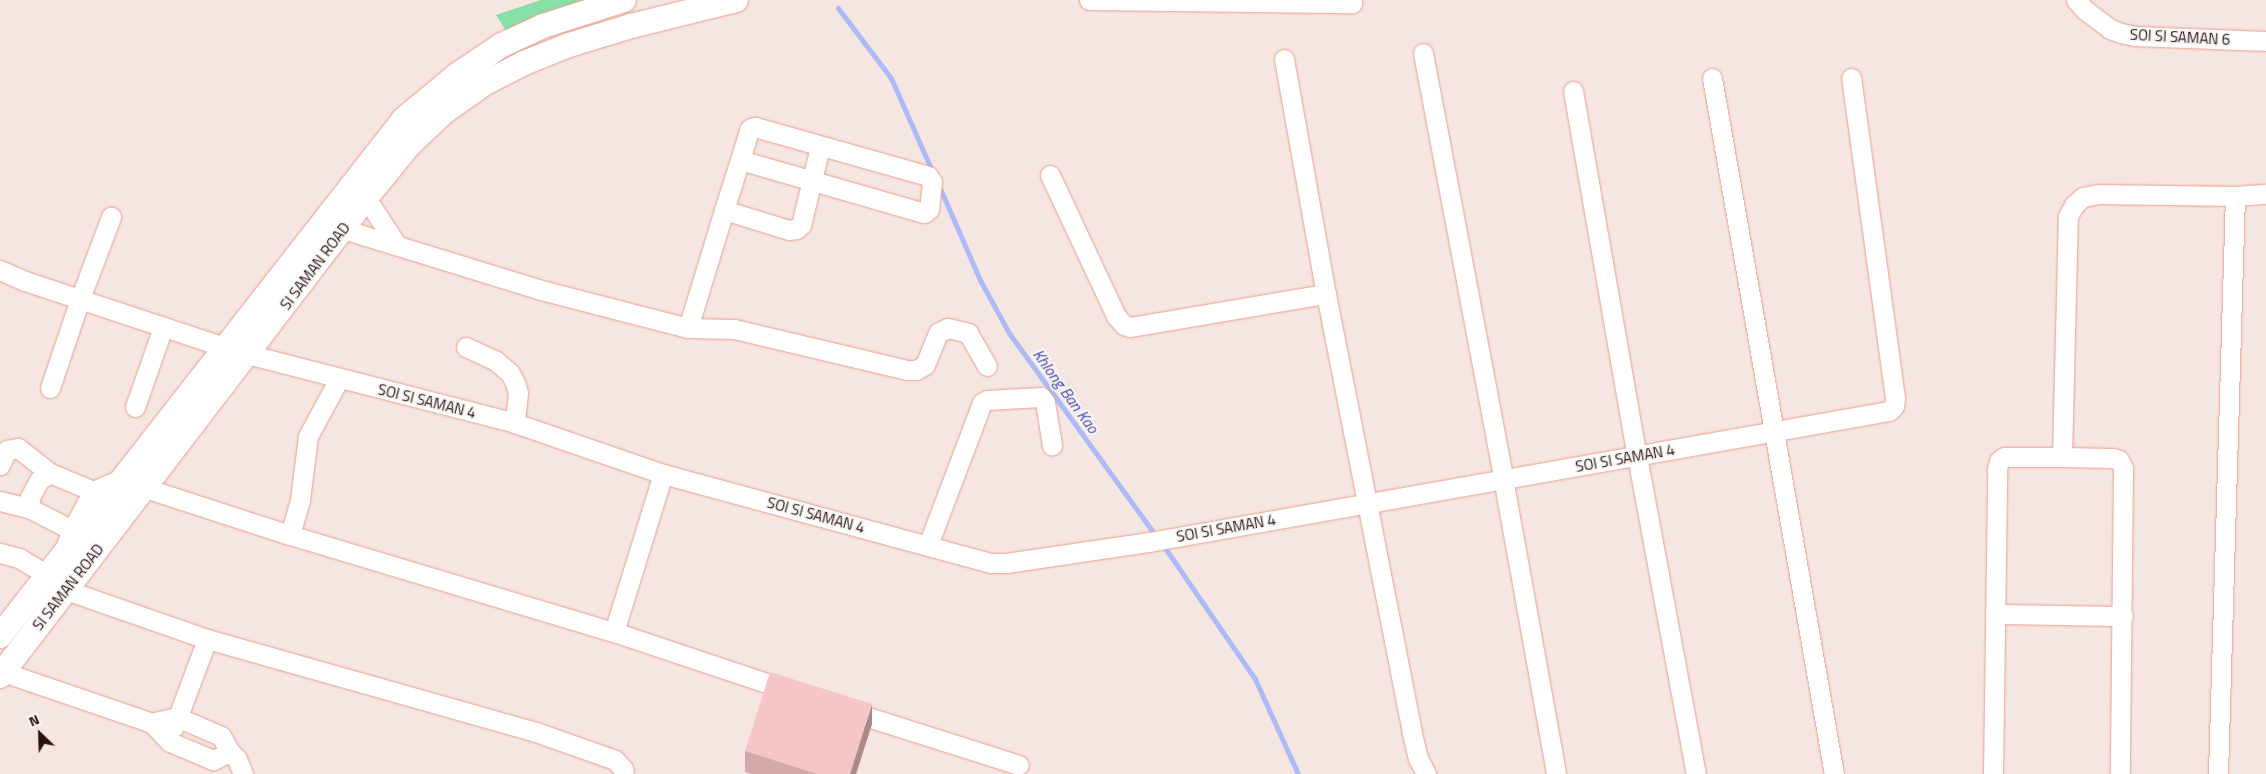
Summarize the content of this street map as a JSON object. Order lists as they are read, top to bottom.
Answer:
{
  "streets": {
    "main road": ["SI SAMAN ROAD"],
    "street": ["SOI SI SAMAN 6", "SOI SI SAMAN 4"]
  },
  "crossings": [
    ["SI SAMAN ROAD", "SOI SI SAMAN 4"]
  ],
  "water": ["Khlong Ban Kao"],
  "north": "top left"
}
